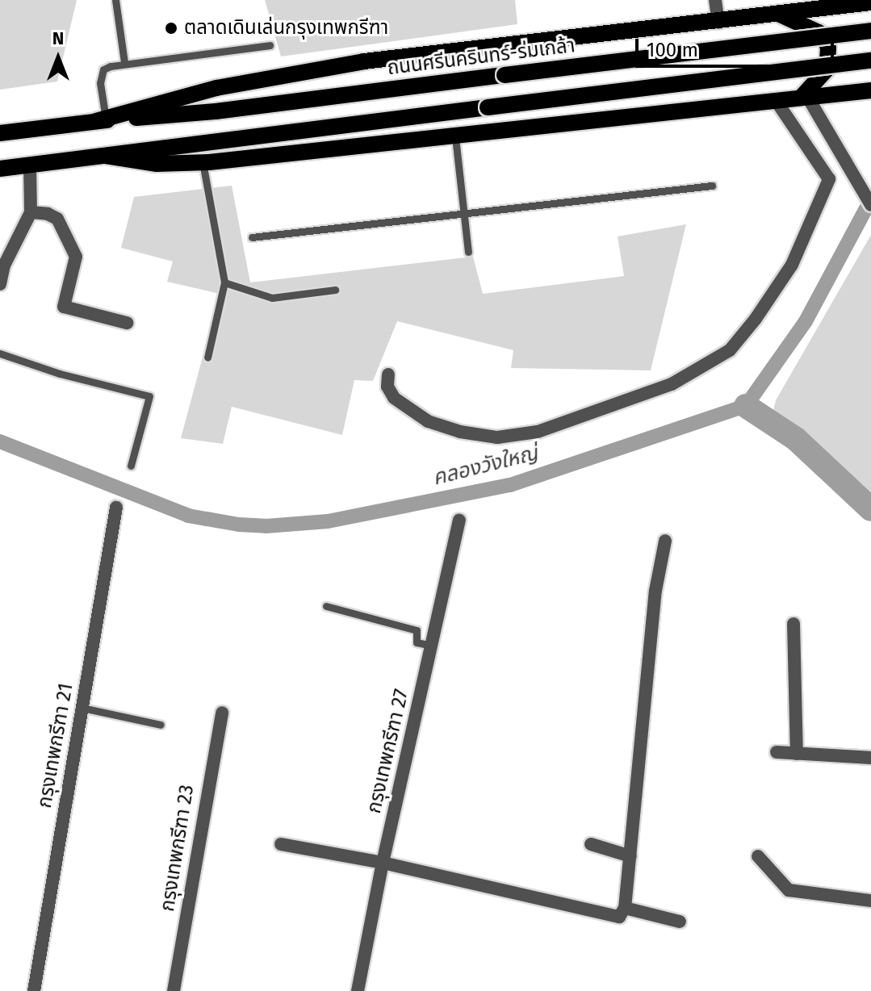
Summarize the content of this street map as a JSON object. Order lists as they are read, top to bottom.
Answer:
{
  "streets": {
    "main road": ["ถนนศรีนครินทร์-ร่มเกล้า"],
    "street": ["กรุงเทพกรีฑา 21", "กรุงเทพกรีฑา 27", "กรุงเทพกรีฑา 23"]
  },
  "water": ["คลองวังใหญ่"],
  "places": ["ตลาดเดินเล่นกรุงเทพกรีฑา"],
  "scale_bar": "100 m",
  "north": "top"
}
